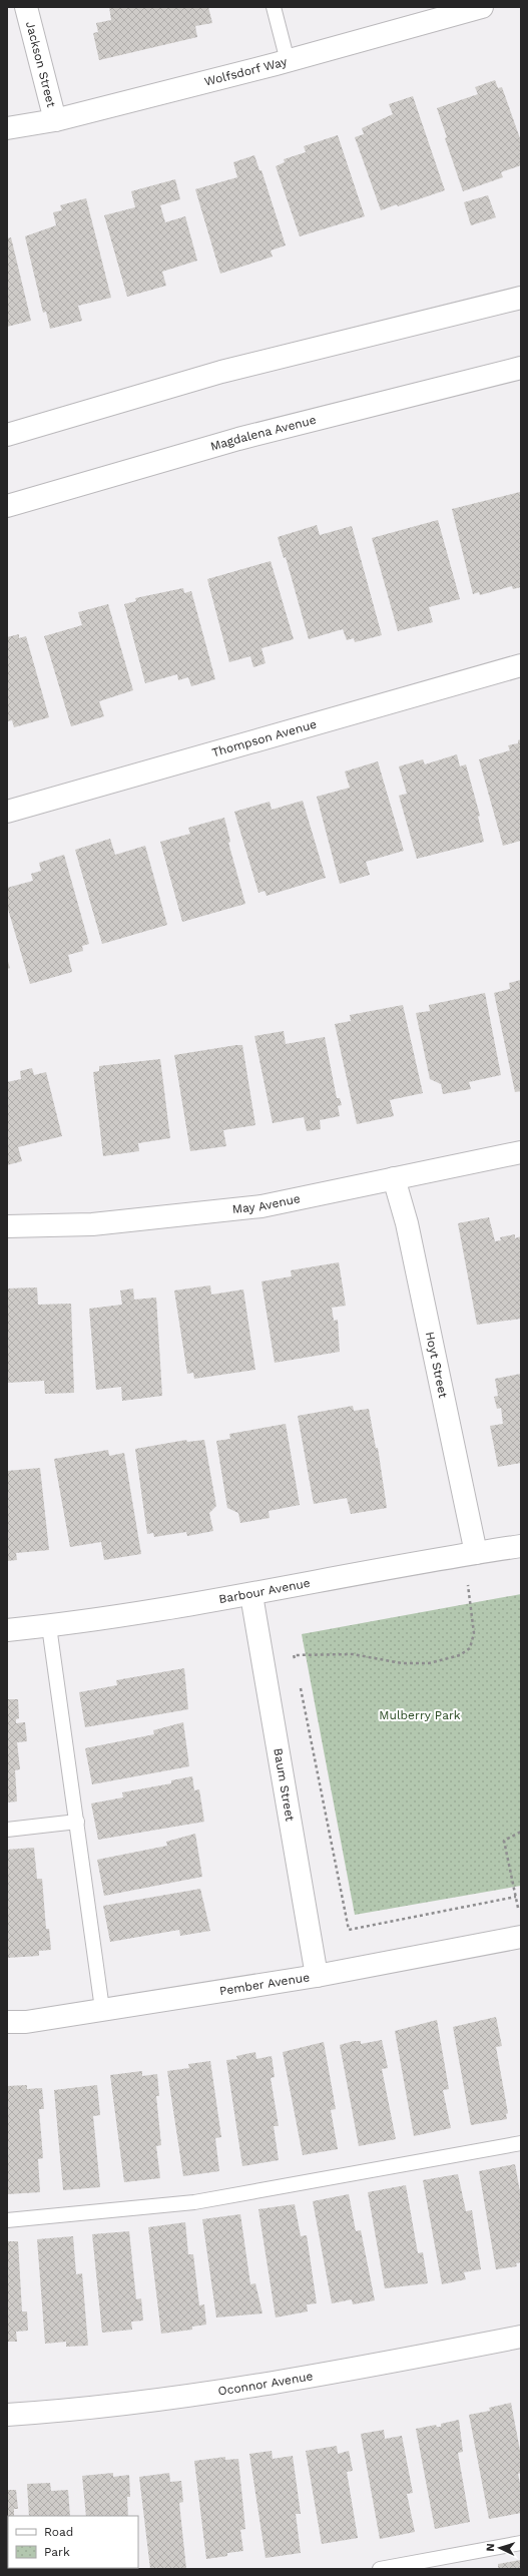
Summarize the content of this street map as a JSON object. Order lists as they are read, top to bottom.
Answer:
{
  "streets": {
    "street": [
      "Jackson Street",
      "Wolfsdorf Way",
      "Magdalena Avenue",
      "Thompson Avenue",
      "May Avenue",
      "Hoyt Street",
      "Barbour Avenue",
      "Baum Street",
      "Pember Avenue",
      "Oconnor Avenue"
    ]
  },
  "crossings": [
    ["Jackson Street", "Wolfsdorf Way"],
    ["May Avenue", "Hoyt Street"],
    ["Hoyt Street", "Barbour Avenue"],
    ["Barbour Avenue", "Baum Street"],
    ["Baum Street", "Pember Avenue"]
  ],
  "parks": ["Mulberry Park"],
  "legend": ["Road", "Park"],
  "north": "left"
}
